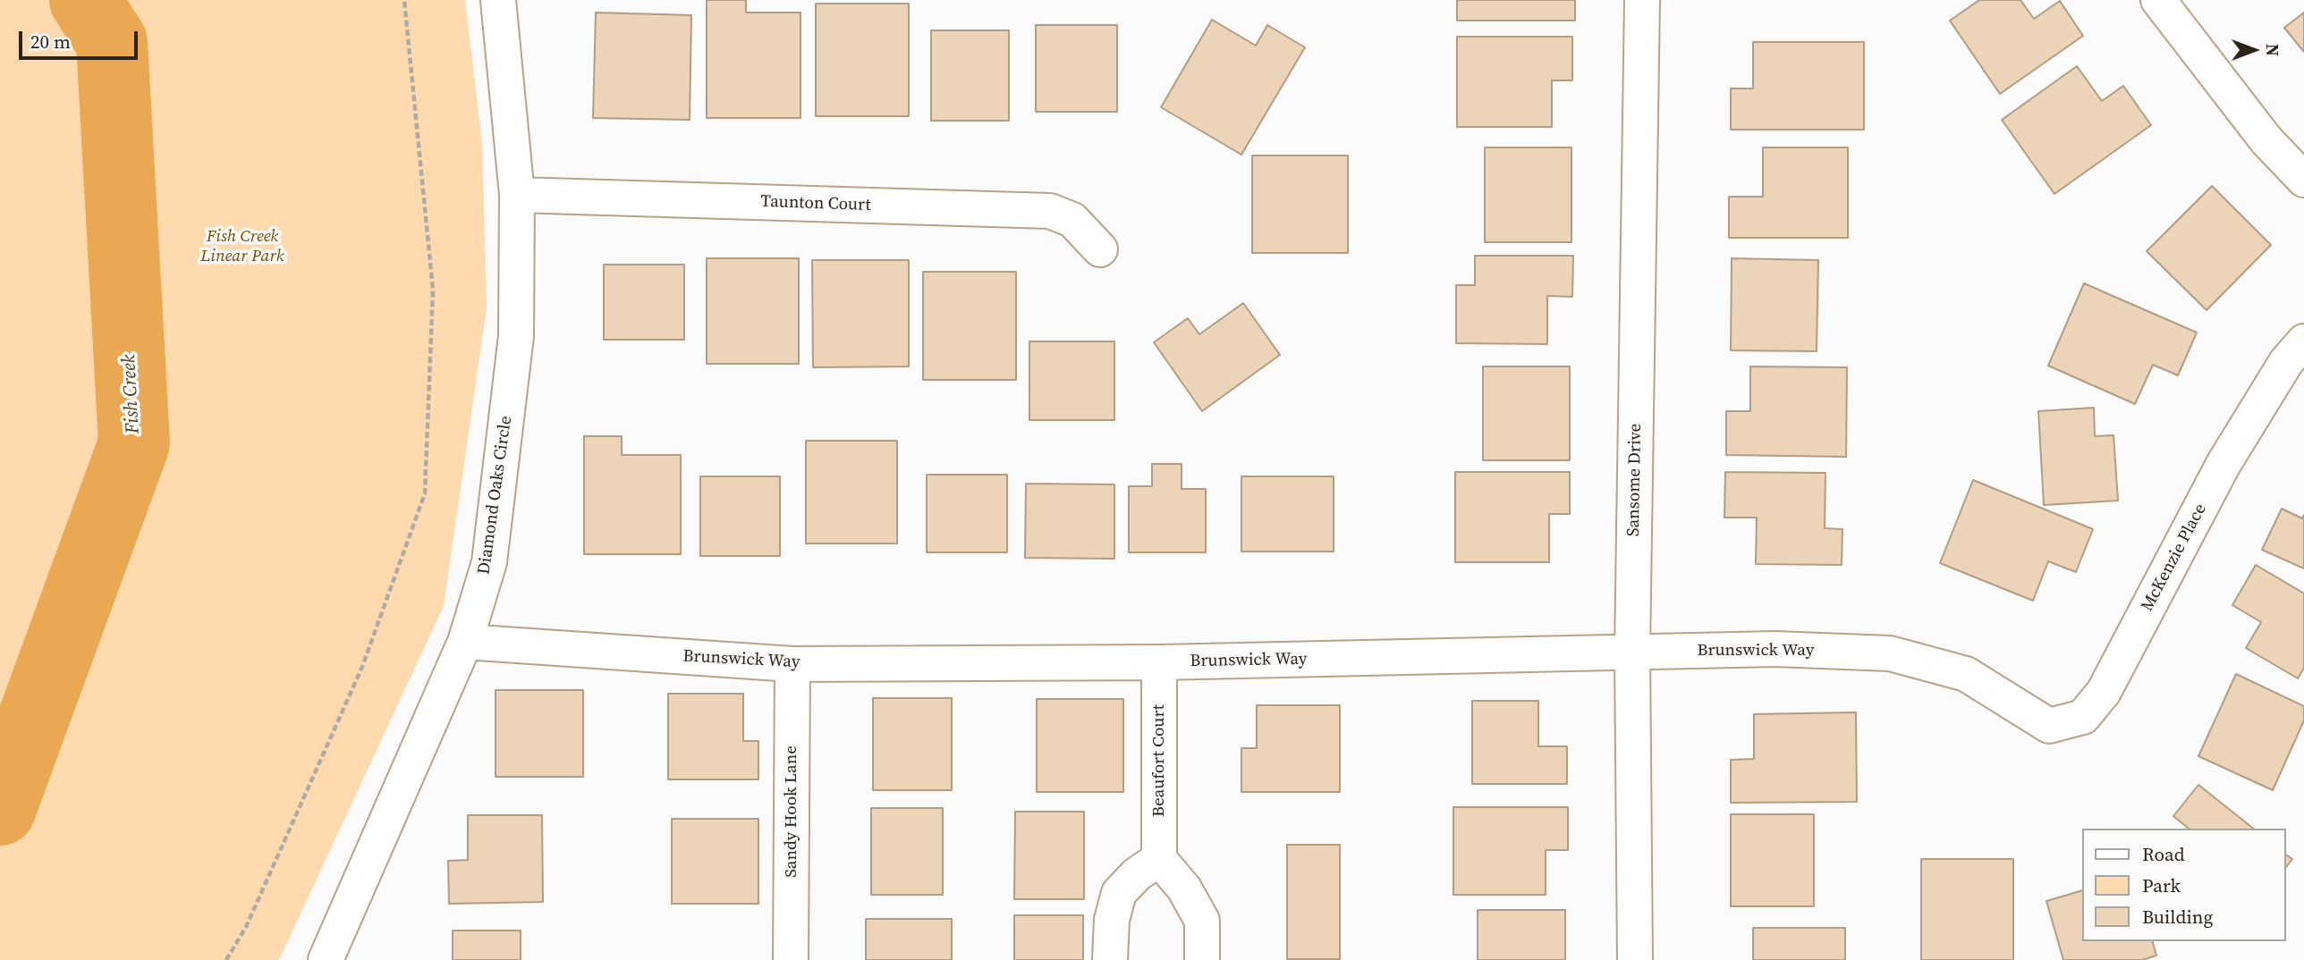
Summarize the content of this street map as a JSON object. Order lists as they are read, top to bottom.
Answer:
{
  "streets": {
    "street": [
      "Taunton Court",
      "Sansome Drive",
      "Diamond Oaks Circle",
      "McKenzie Place",
      "Brunswick Way",
      "Beaufort Court",
      "Sandy Hook Lane"
    ]
  },
  "crossings": [
    ["Taunton Court", "Diamond Oaks Circle"],
    ["Sansome Drive", "Brunswick Way"],
    ["Diamond Oaks Circle", "Brunswick Way"],
    ["McKenzie Place", "Brunswick Way"],
    ["Brunswick Way", "Beaufort Court"],
    ["Brunswick Way", "Sandy Hook Lane"]
  ],
  "water": ["Fish Creek"],
  "parks": ["Fish Creek Linear Park"],
  "legend": ["Road", "Park", "Building"],
  "scale_bar": "20 m",
  "north": "right"
}
